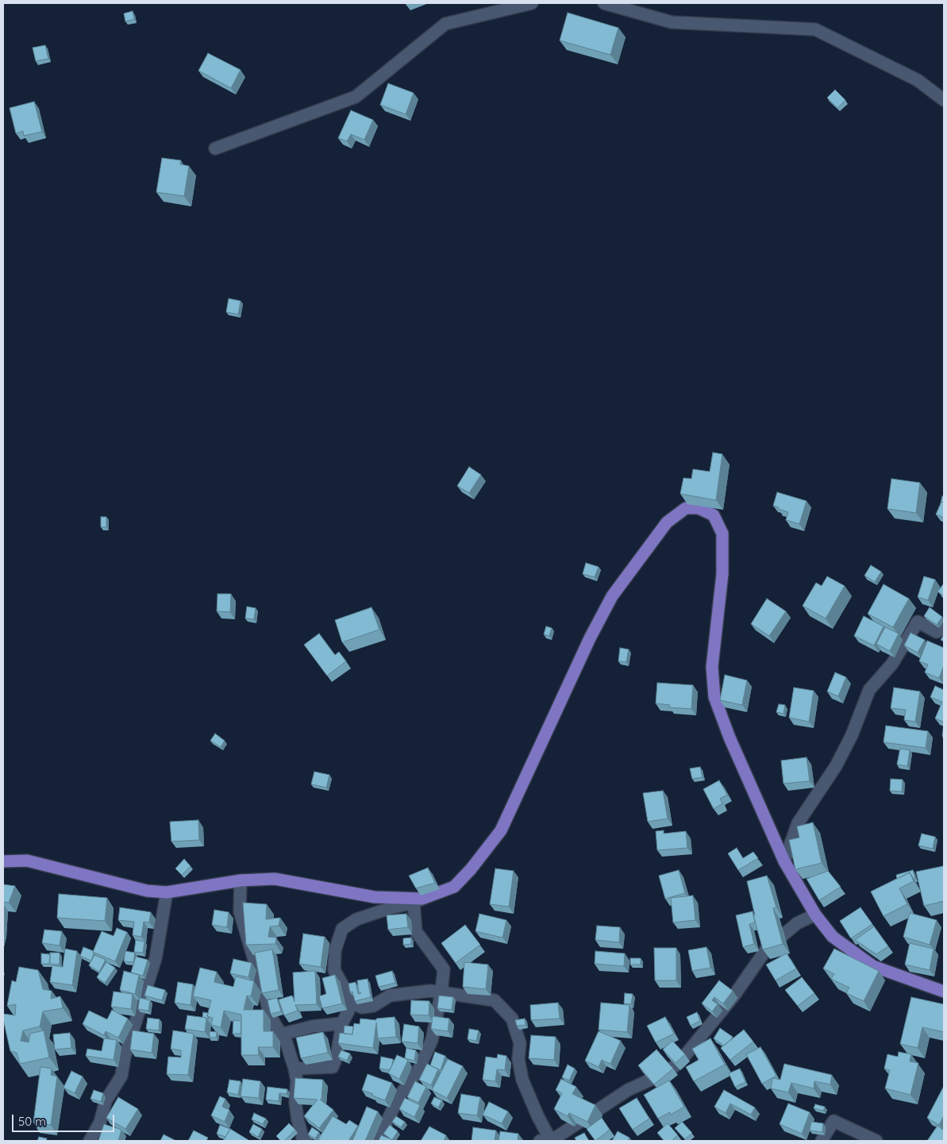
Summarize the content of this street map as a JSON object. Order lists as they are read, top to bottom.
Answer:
{
  "scale_bar": "50 m"
}
